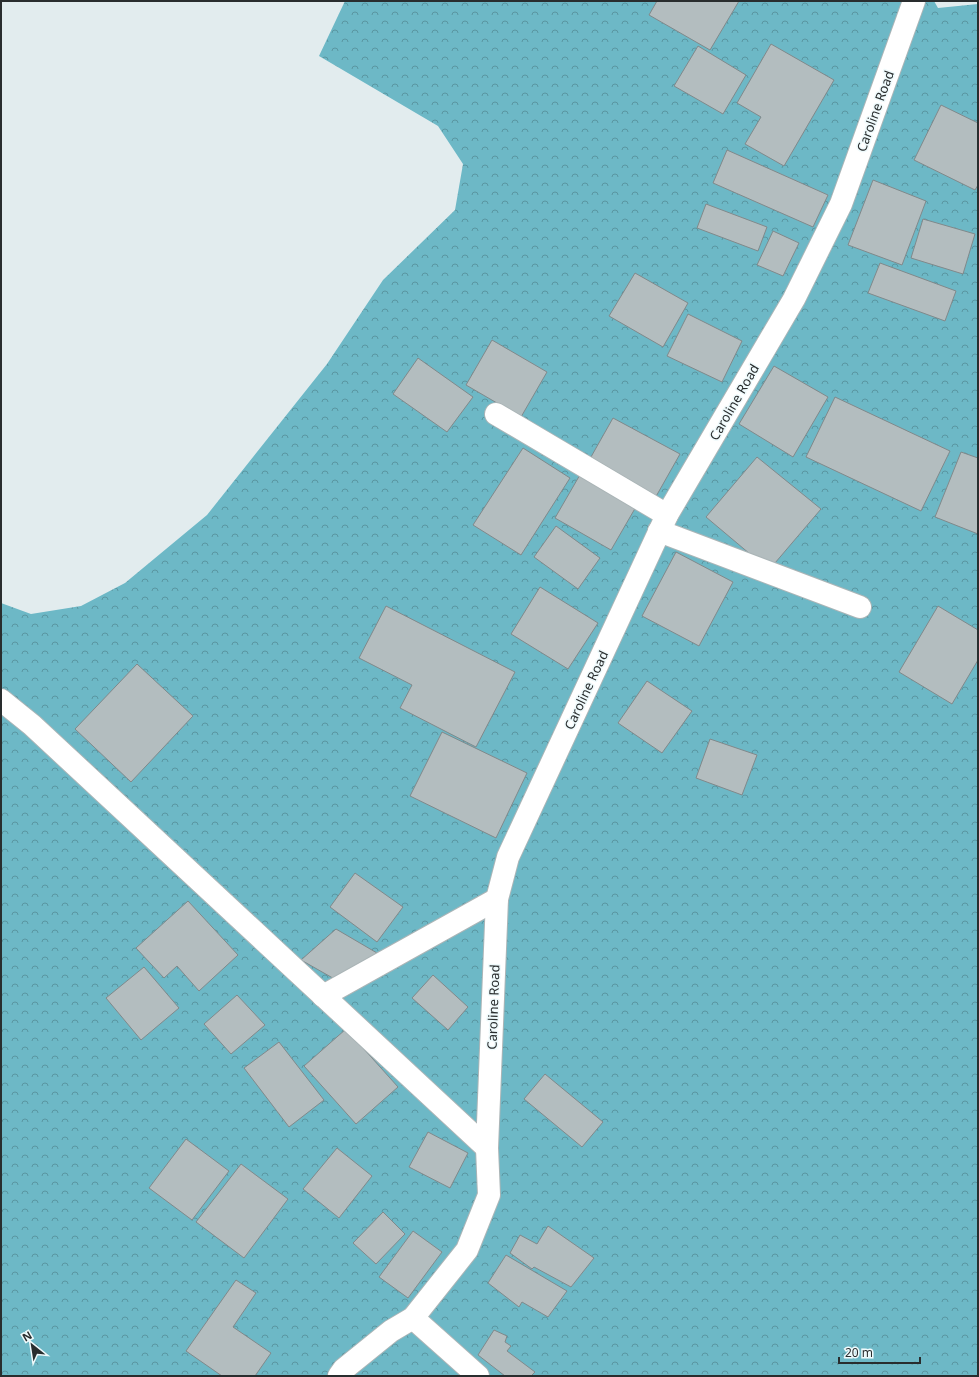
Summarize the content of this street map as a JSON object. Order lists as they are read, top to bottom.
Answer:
{
  "streets": {
    "main road": ["Caroline Road"]
  },
  "scale_bar": "20 m",
  "north": "top left"
}
